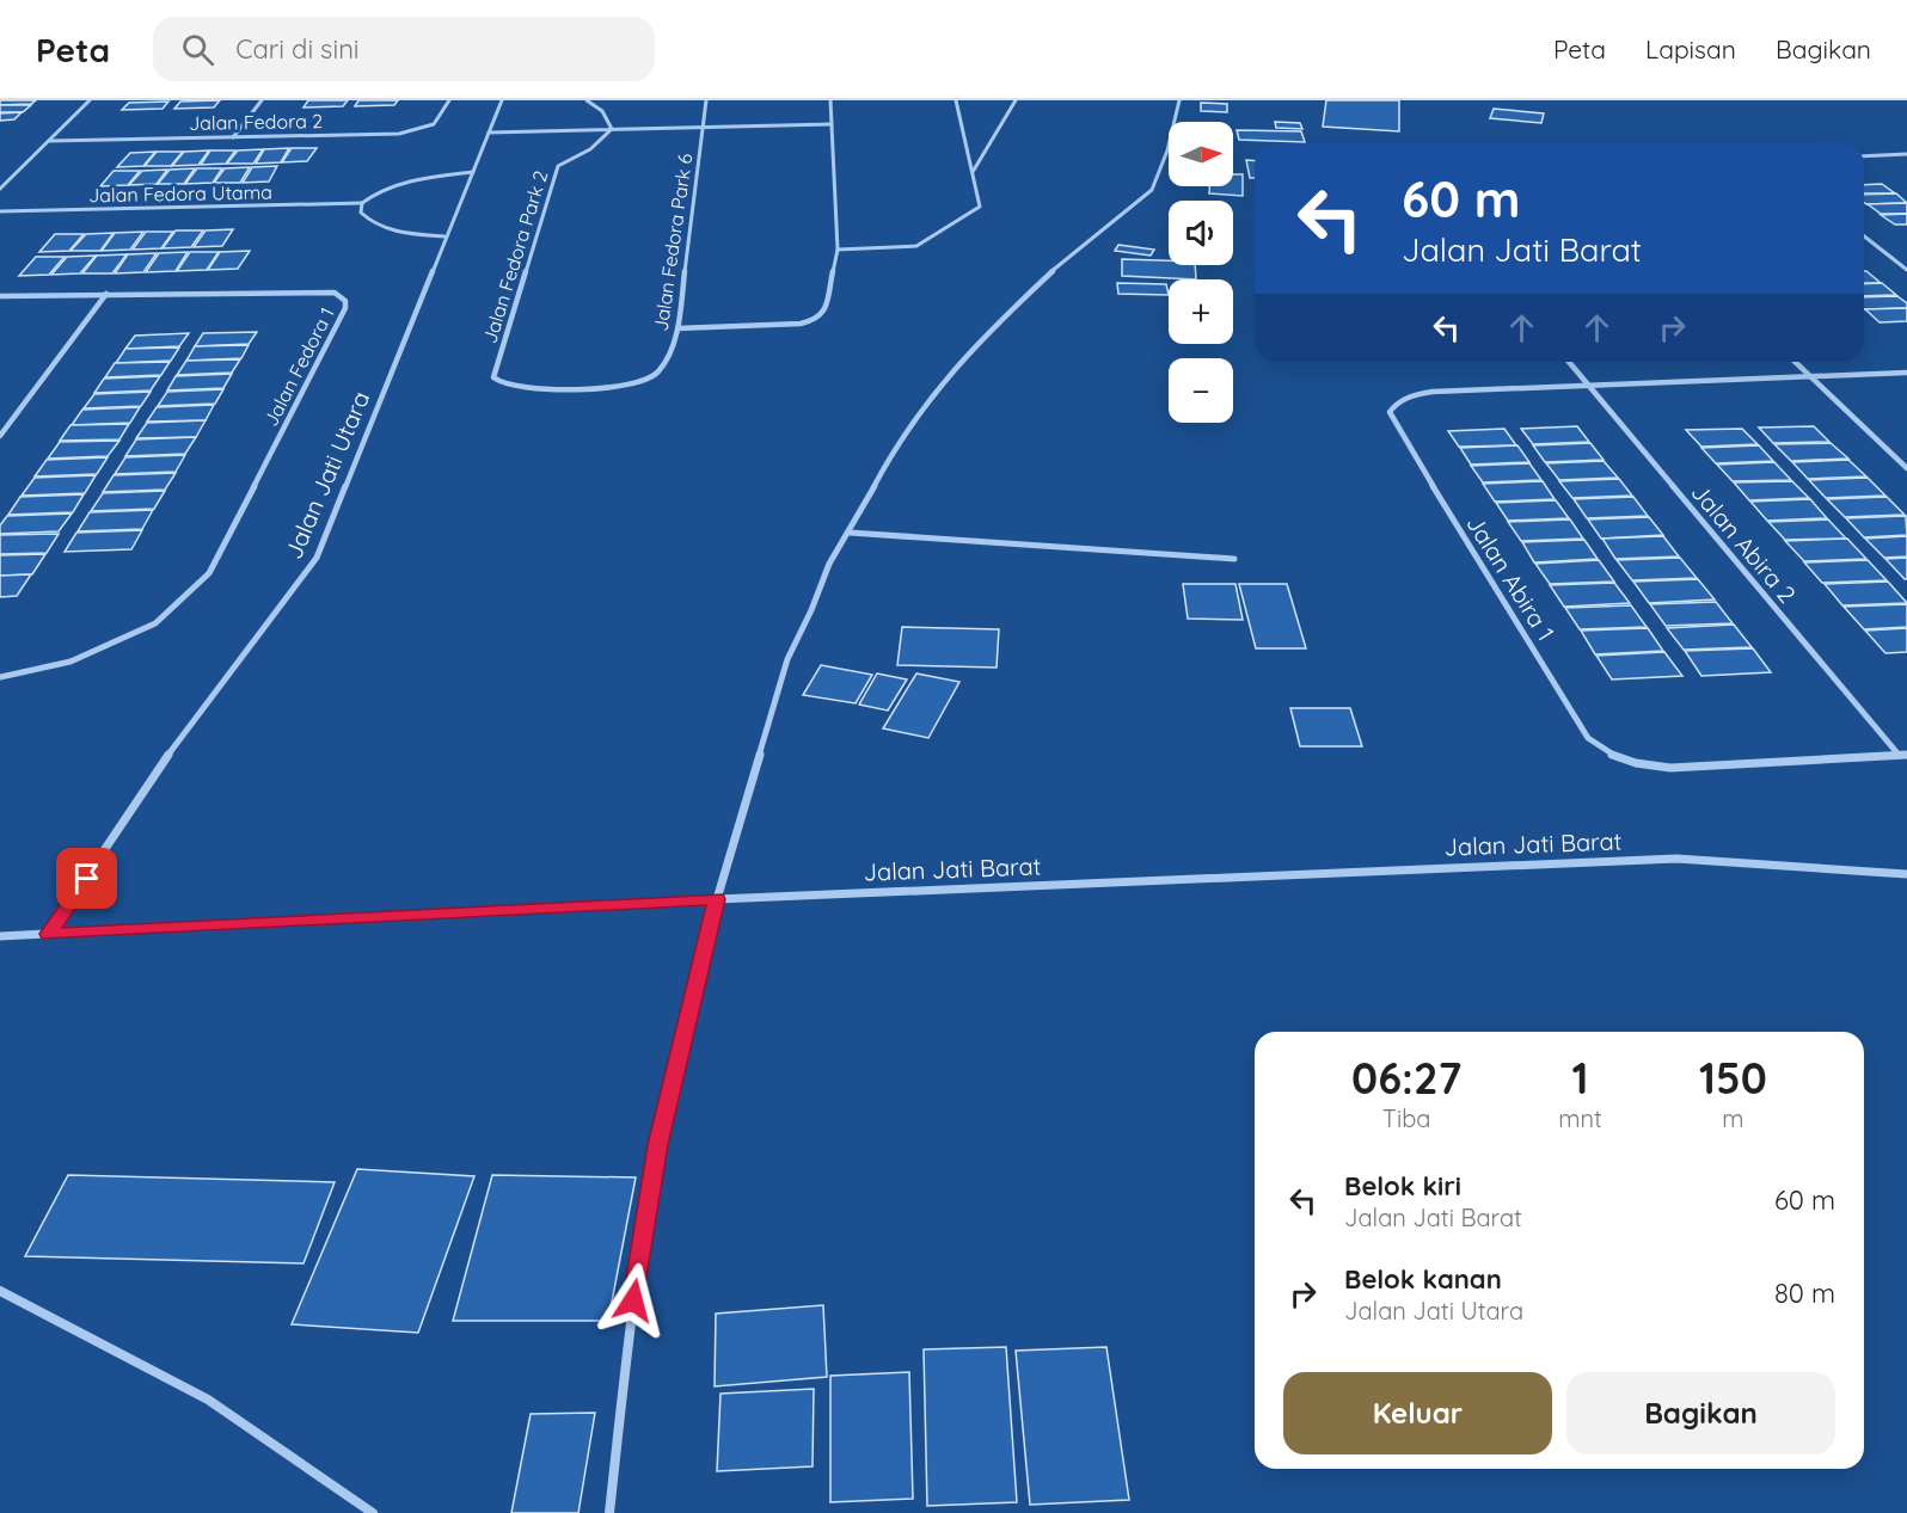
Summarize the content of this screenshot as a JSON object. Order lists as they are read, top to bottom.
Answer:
{
  "streets": {
    "street": [
      "Jalan Fedora 2",
      "Jalan Fedora Utama",
      "Jalan Fedora Park 6",
      "Jalan Fedora Park 2",
      "Jalan Fedora 1",
      "Jalan Jati Utara",
      "Jalan Abira 2",
      "Jalan Abira 1",
      "Jalan Jati Barat"
    ]
  },
  "crossings": [
    ["Jalan Fedora Park 6", "Jalan Fedora Park 2"],
    ["Jalan Jati Utara", "Jalan Jati Barat"],
    ["Jalan Abira 2", "Jalan Abira 1"]
  ],
  "north": "right",
  "page": {
    "header": "Peta",
    "search": "Cari di sini",
    "nav": ["Peta", "Lapisan", "Bagikan"],
    "map_buttons": ["+", "−"],
    "turn": ["60 m", "Jalan Jati Barat"],
    "eta": [
      "06:27",
      "Tiba",
      "1",
      "mnt",
      "150",
      "m"
    ],
    "list": [
      {
        "name": "Belok kiri",
        "note": "Jalan Jati Barat",
        "value": "60 m"
      },
      {
        "name": "Belok kanan",
        "note": "Jalan Jati Utara",
        "value": "80 m"
      }
    ],
    "buttons": ["Keluar", "Bagikan"]
  }
}
